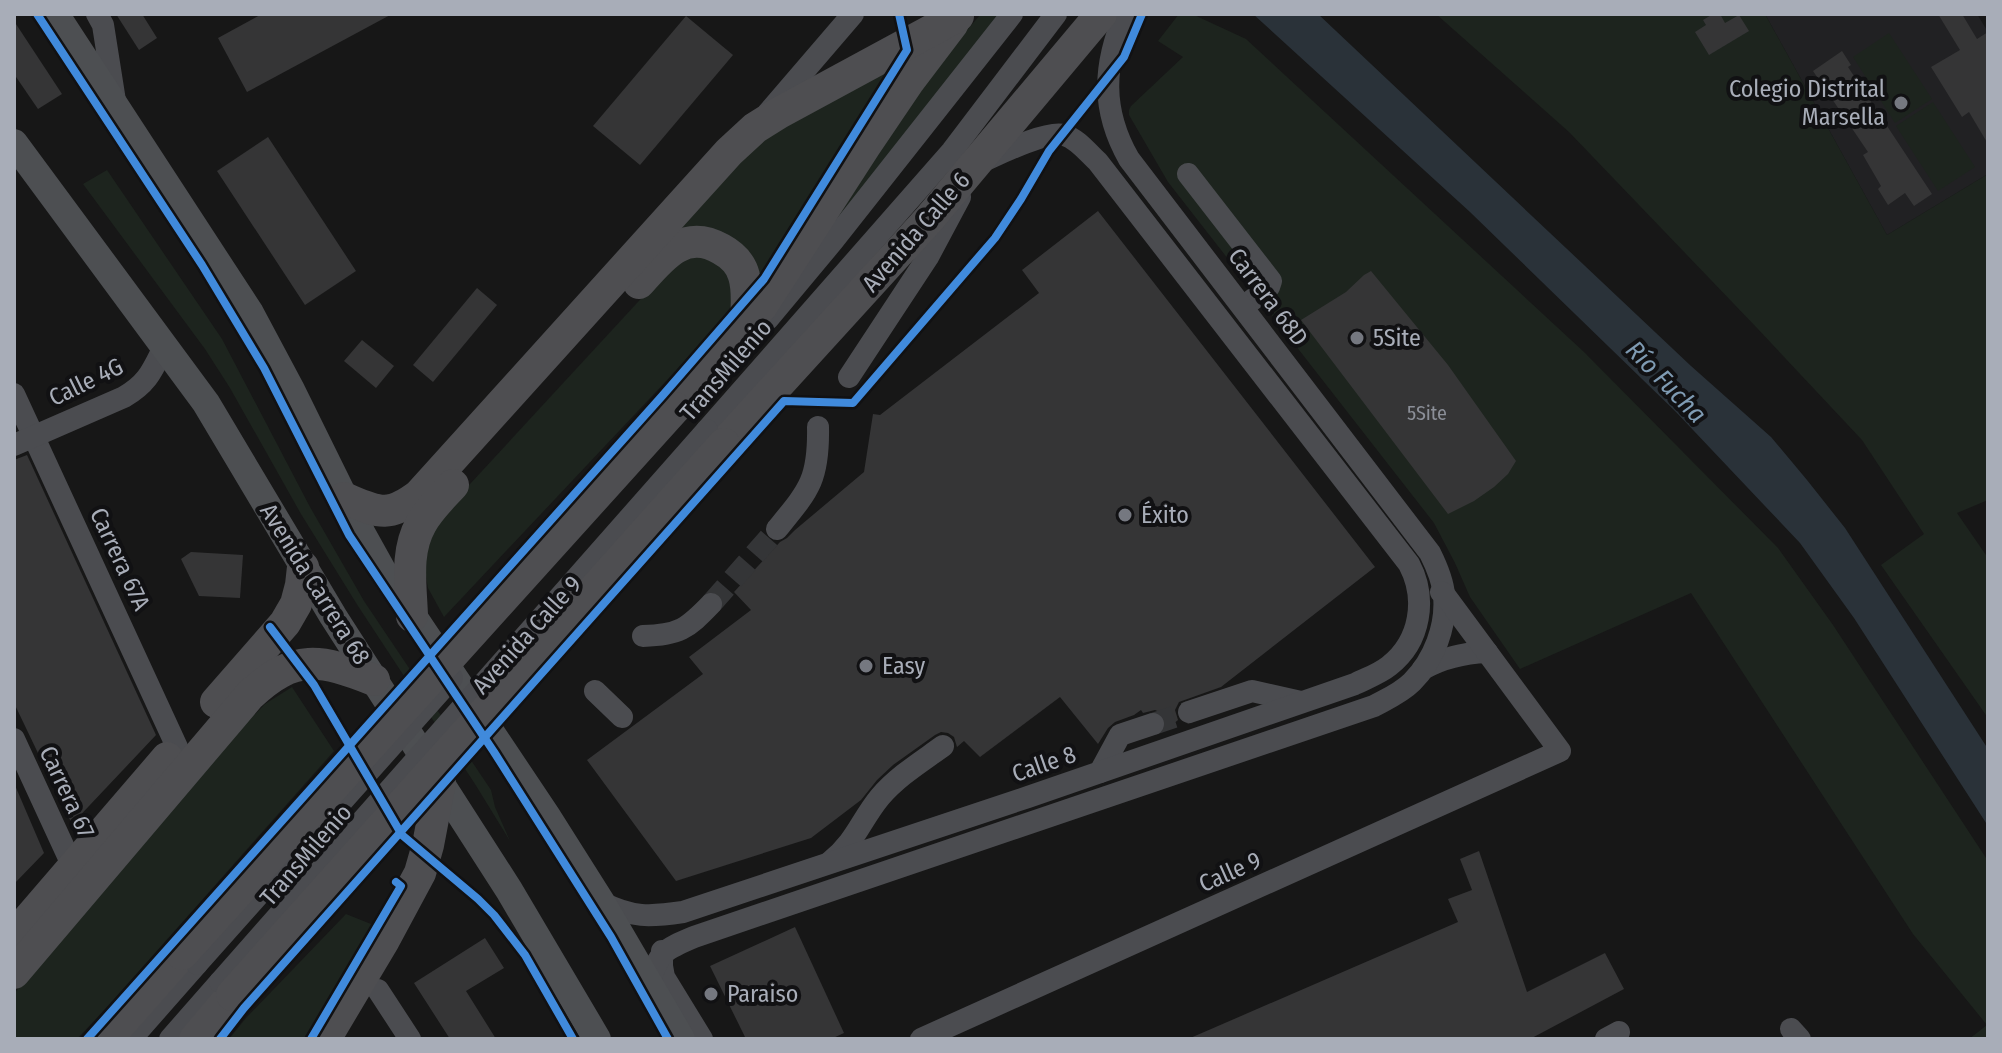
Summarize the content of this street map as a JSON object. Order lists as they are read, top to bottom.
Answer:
{
  "streets": {
    "highway": ["Avenida Calle 6", "Avenida Calle 9"],
    "main road": ["Avenida Carrera 68"],
    "street": [
      "Carrera 68D",
      "TransMilenio",
      "Calle 4G",
      "Carrera 67A",
      "Calle 8",
      "Carrera 67",
      "Calle 9"
    ]
  },
  "crossings": [
    ["Avenida Calle 6", "Carrera 68D"],
    ["Avenida Calle 6", "TransMilenio"],
    ["Avenida Calle 6", "Avenida Calle 9"],
    ["Carrera 68D", "Calle 8"],
    ["Carrera 68D", "Calle 9"],
    ["TransMilenio", "Avenida Calle 9"],
    ["Calle 4G", "Carrera 67A"],
    ["Calle 4G", "Avenida Carrera 68"]
  ],
  "water": ["Río Fucha"],
  "places": [
    "Colegio Distrital Marsella",
    "5Site",
    "Éxito",
    "Easy",
    "Paraiso"
  ],
  "house_numbers": ["5Site"]
}
